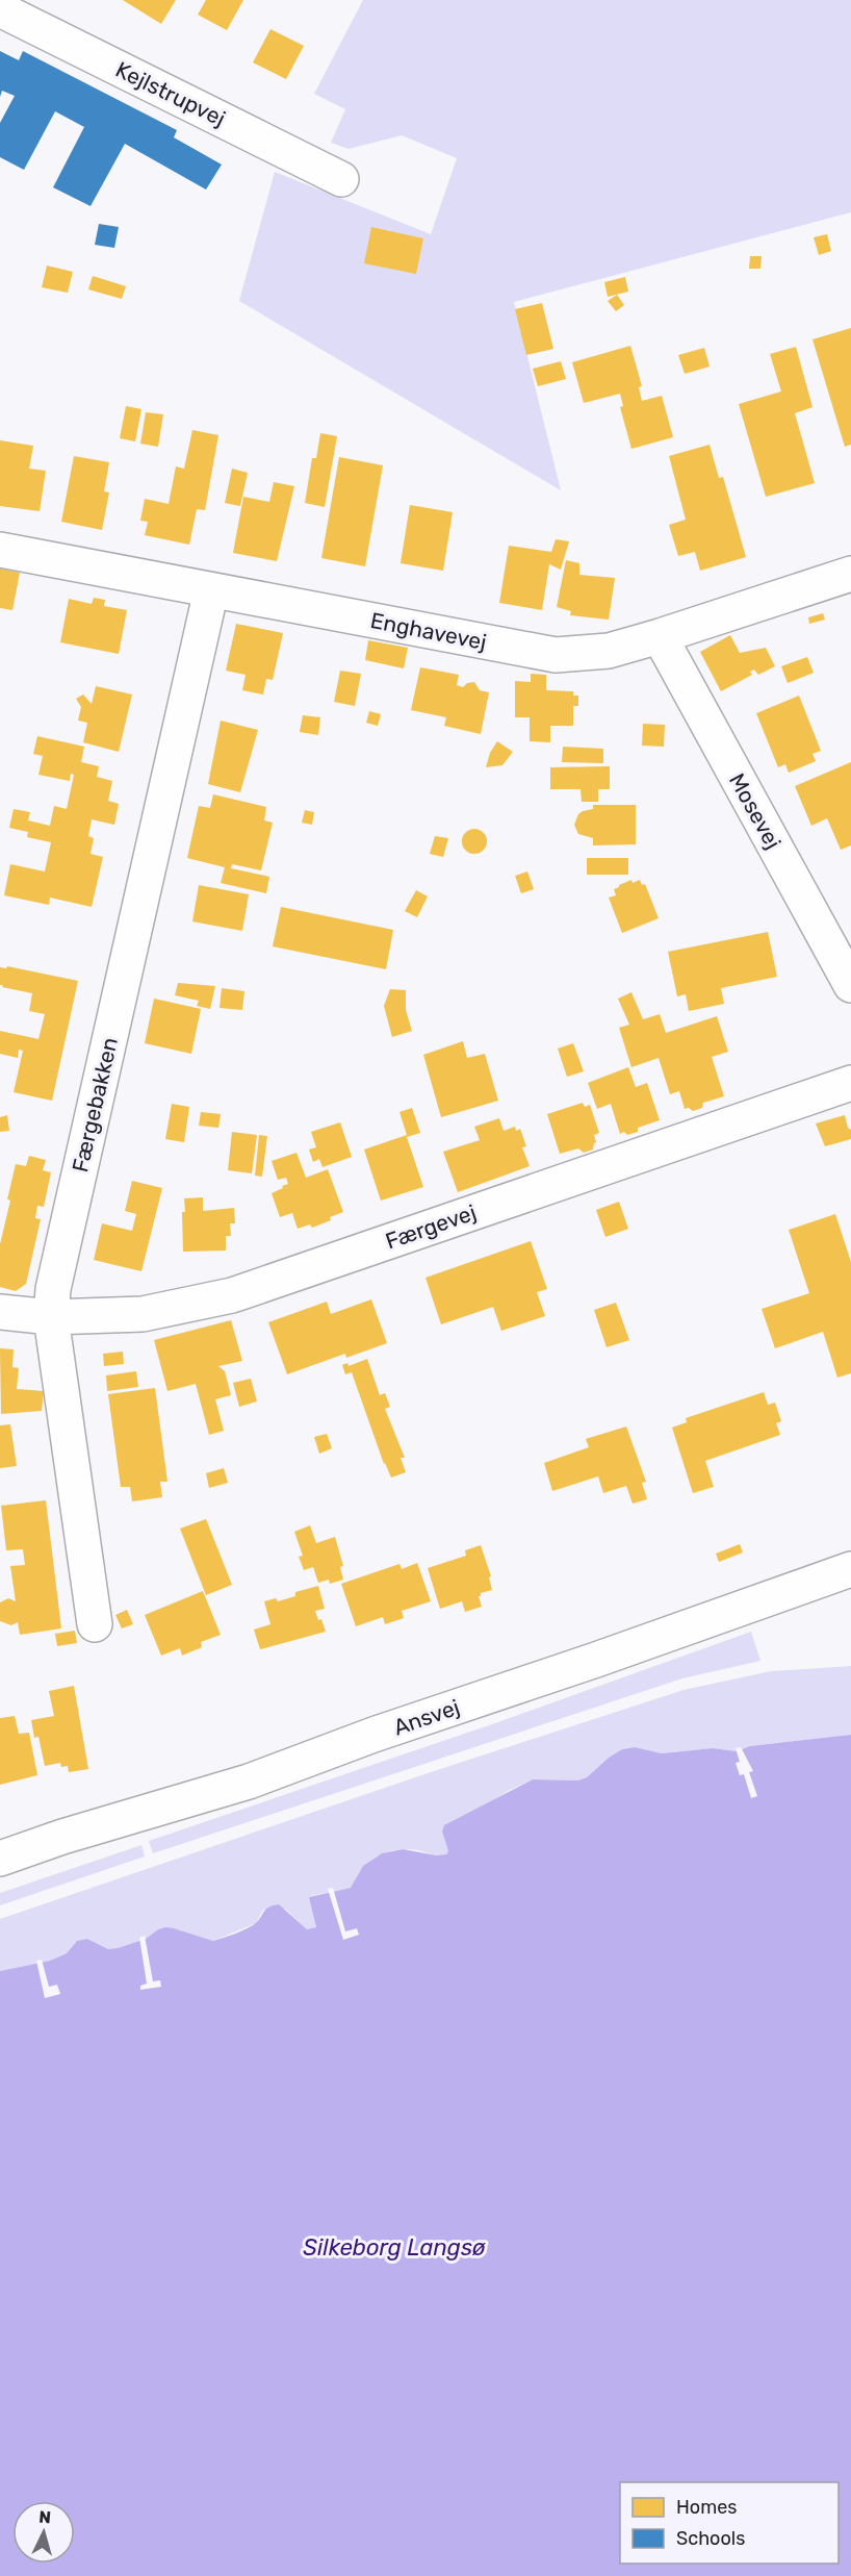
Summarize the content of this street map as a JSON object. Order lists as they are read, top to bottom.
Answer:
{
  "streets": {
    "street": [
      "Kejlstrupvej",
      "Enghavevej",
      "Mosevej",
      "Færgebakken",
      "Færgevej",
      "Ansvej"
    ]
  },
  "crossings": [
    ["Enghavevej", "Mosevej"],
    ["Enghavevej", "Færgebakken"],
    ["Færgebakken", "Færgevej"]
  ],
  "water": ["Silkeborg Langsø"],
  "legend": ["Homes", "Schools"],
  "north": "top"
}
